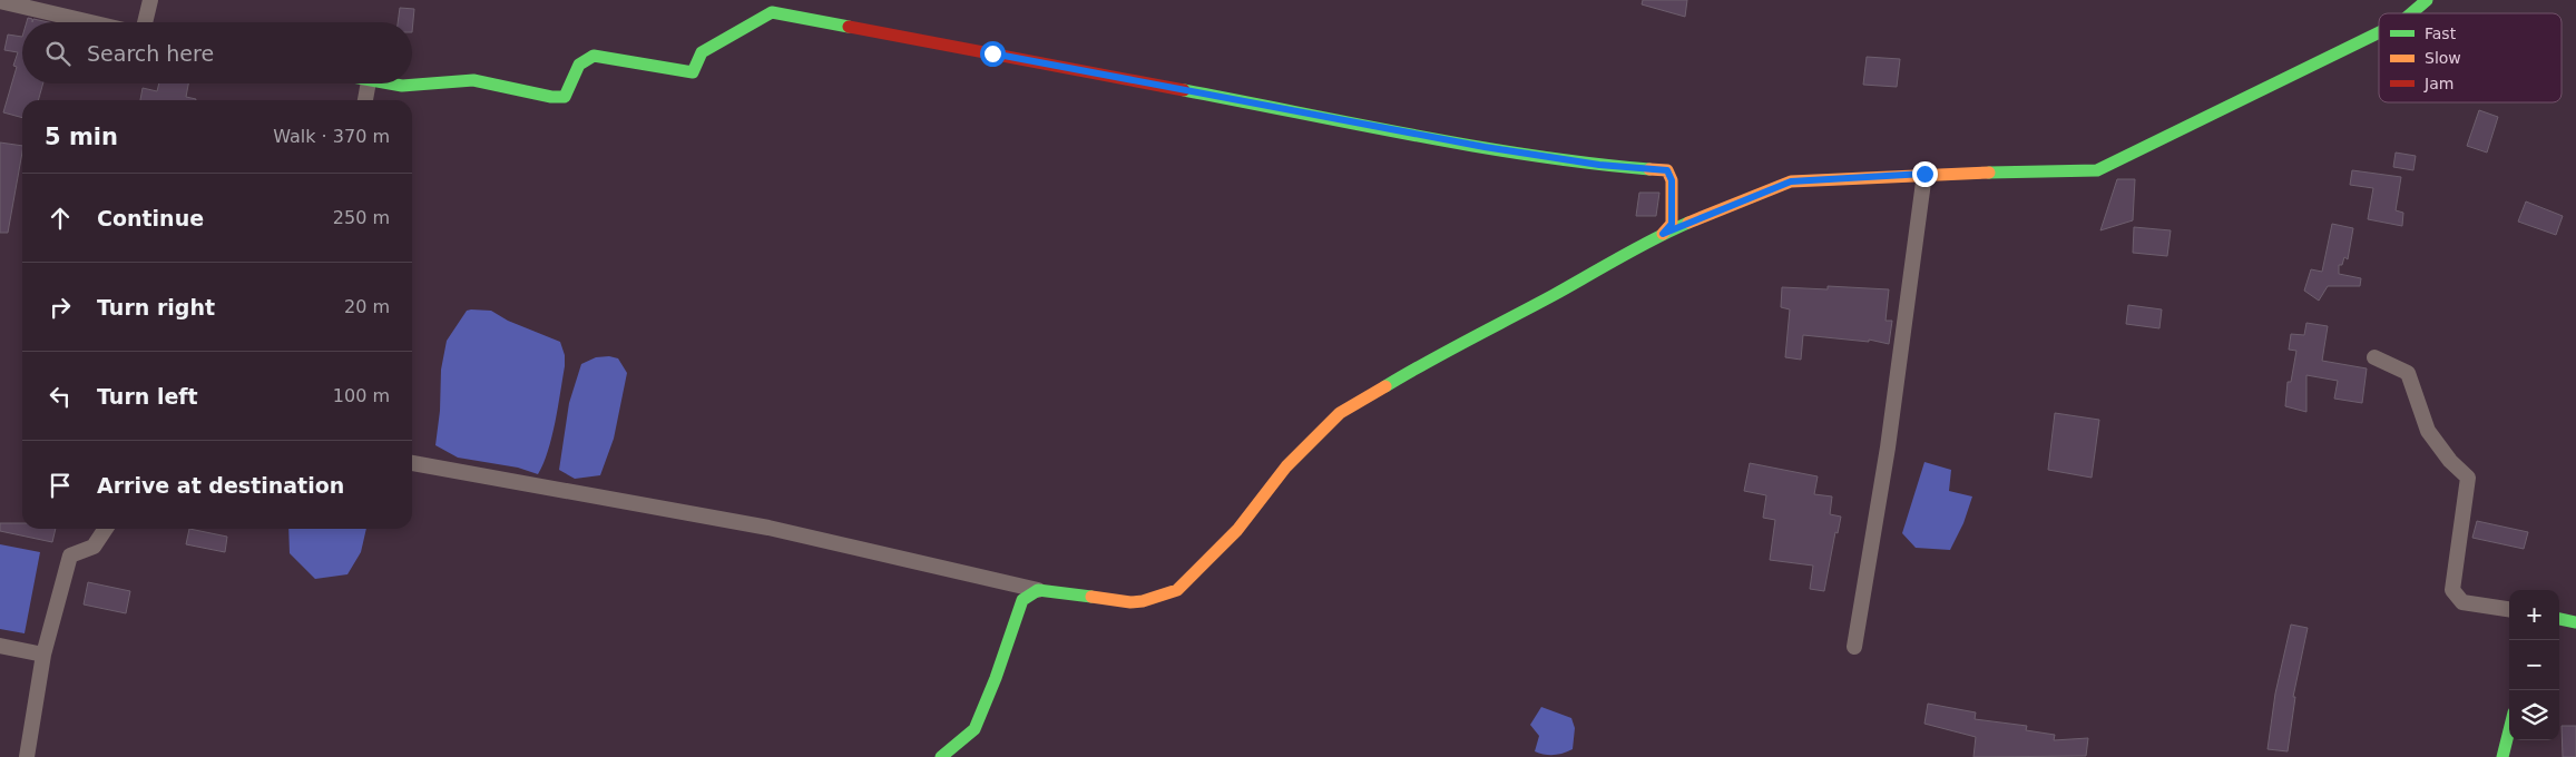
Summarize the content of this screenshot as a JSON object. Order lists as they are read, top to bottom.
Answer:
{
  "legend": ["Fast", "Slow", "Jam"],
  "page": {
    "search": "Search here",
    "heading": ["5 min", "Walk · 370 m"],
    "list": [
      ["Continue", "250 m"],
      ["Turn right", "20 m"],
      ["Turn left", "100 m"],
      "Arrive at destination"
    ],
    "map_buttons": ["+", "−"]
  }
}
